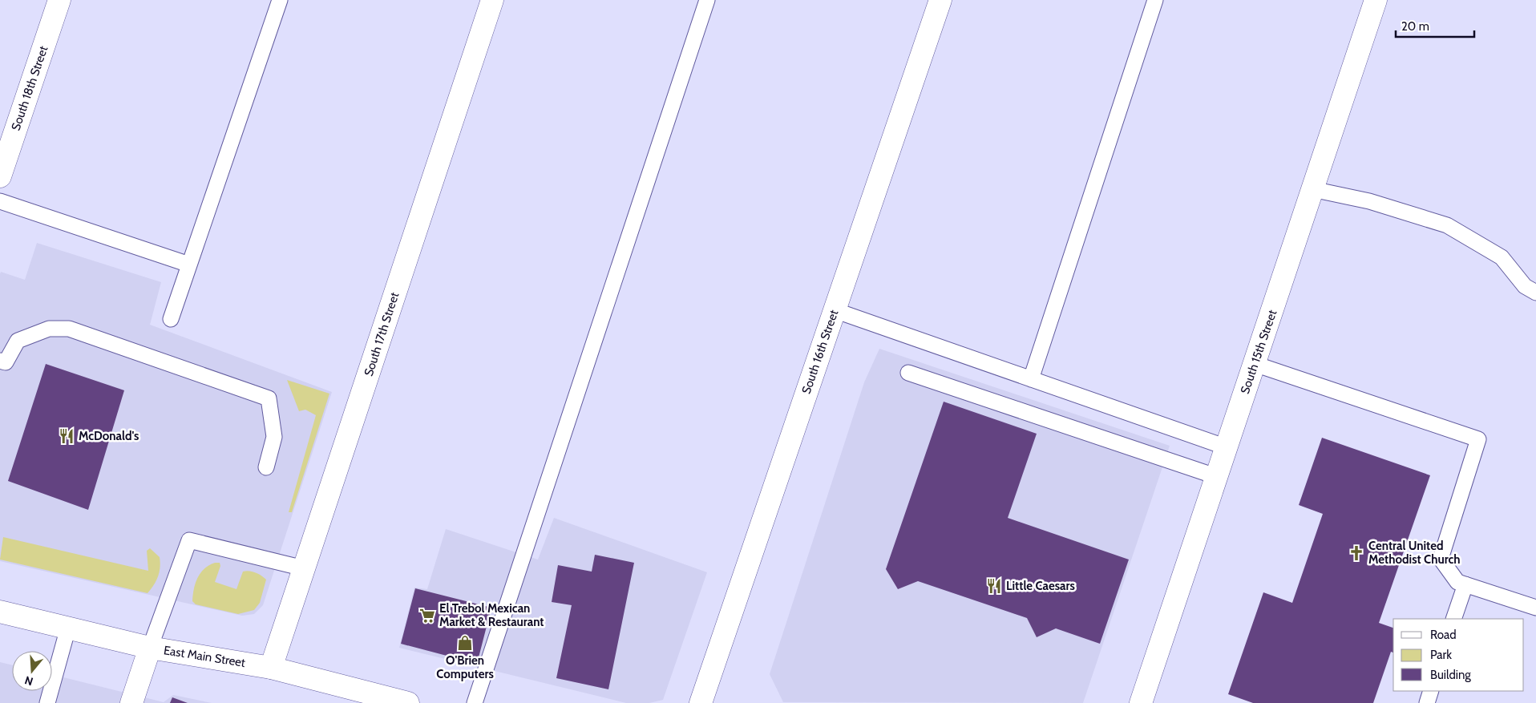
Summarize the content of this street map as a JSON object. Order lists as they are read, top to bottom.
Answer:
{
  "streets": {
    "street": [
      "South 18th Street",
      "South 17th Street",
      "South 16th Street",
      "South 15th Street",
      "East Main Street"
    ]
  },
  "crossings": [
    ["South 17th Street", "East Main Street"]
  ],
  "places": {
    "restaurant": ["McDonald's", "Little Caesars"],
    "church": ["Central United Methodist Church"],
    "supermarket": ["El Trebol Mexican Market & Restaurant"],
    "shop": ["O'Brien Computers"]
  },
  "legend": ["Road", "Park", "Building"],
  "scale_bar": "20 m",
  "north": "bottom"
}
